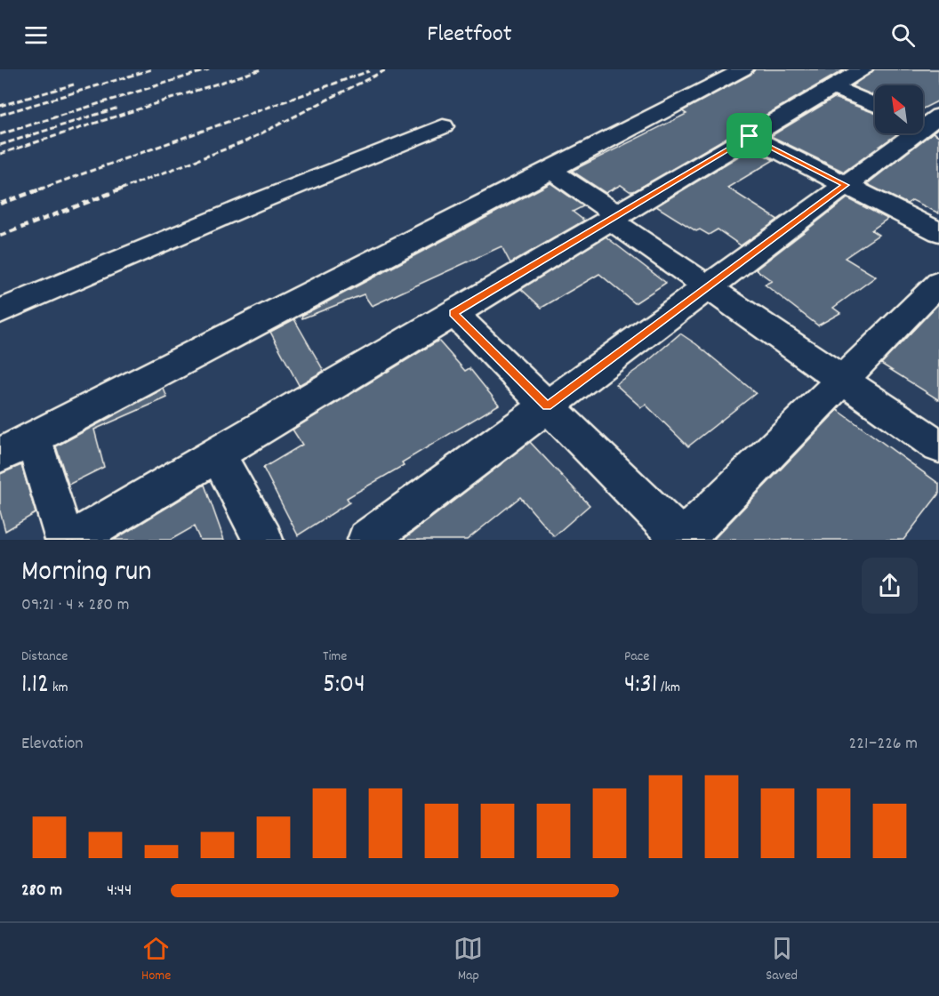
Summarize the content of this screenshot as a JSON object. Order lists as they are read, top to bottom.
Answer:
{
  "north": "top left",
  "page": {
    "header": "Fleetfoot",
    "heading": ["Morning run", "09:21 · 4 × 280 m"],
    "stats": [
      ["Distance", "1.12 km"],
      ["Time", "5:04"],
      ["Pace", "4:31 /km"]
    ],
    "chart": ["Elevation", "221–226 m"],
    "list": [
      {
        "name": "280 m",
        "note": "4:44"
      }
    ],
    "tabs": ["Home", "Map", "Saved"]
  }
}
